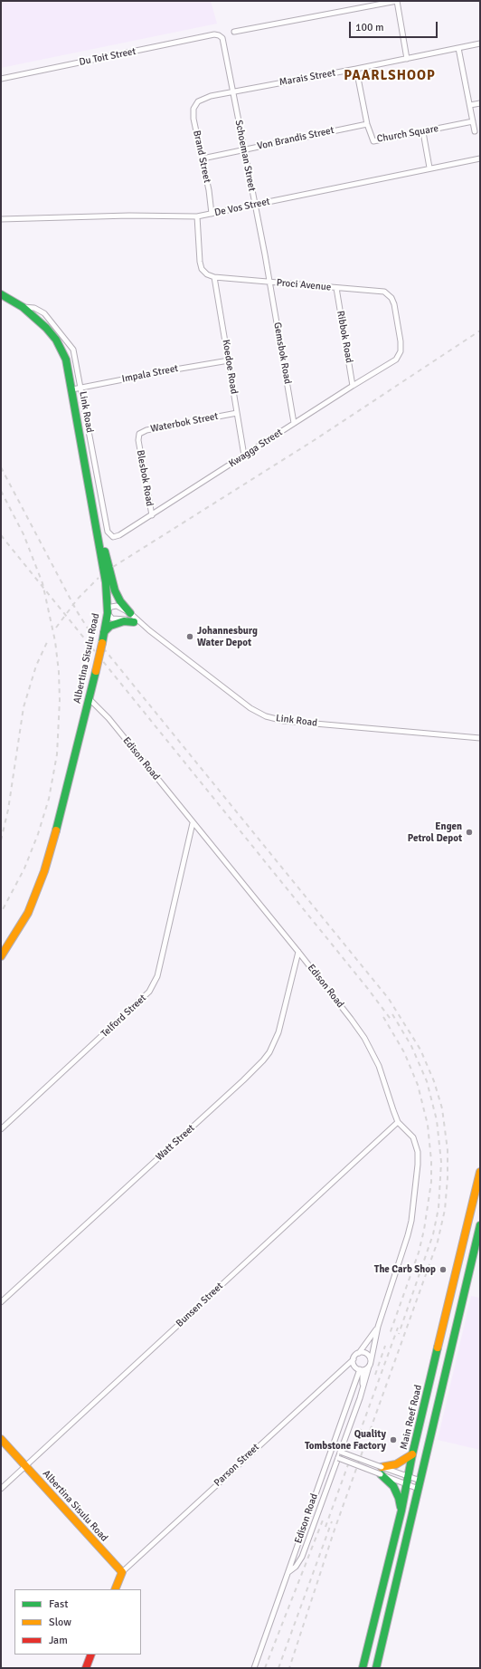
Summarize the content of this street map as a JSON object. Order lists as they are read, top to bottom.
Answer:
{
  "streets": {
    "main road": ["Albertina Sisulu Road", "Main Reef Road"],
    "street": [
      "Du Toit Street",
      "Marais Street",
      "Church Square",
      "Von Brandis Street",
      "Schoeman Street",
      "Brand Street",
      "De Vos Street",
      "Proci Avenue",
      "Ribbok Road",
      "Gemsbok Road",
      "Koedoe Road",
      "Impala Street",
      "Link Road",
      "Waterbok Street",
      "Kwagga Street",
      "Blesbok Road",
      "Edison Road",
      "Telford Street",
      "Watt Street",
      "Bunsen Street",
      "Parson Street"
    ]
  },
  "crossings": [
    ["Du Toit Street", "Schoeman Street"],
    ["Marais Street", "Church Square"],
    ["Marais Street", "Schoeman Street"],
    ["Marais Street", "Brand Street"],
    ["Church Square", "Von Brandis Street"],
    ["Von Brandis Street", "Schoeman Street"],
    ["Von Brandis Street", "Brand Street"],
    ["Schoeman Street", "De Vos Street"],
    ["Schoeman Street", "Proci Avenue"],
    ["Schoeman Street", "Gemsbok Road"],
    ["Brand Street", "De Vos Street"],
    ["De Vos Street", "Proci Avenue"],
    ["Proci Avenue", "Ribbok Road"],
    ["Proci Avenue", "Gemsbok Road"],
    ["Proci Avenue", "Koedoe Road"],
    ["Proci Avenue", "Kwagga Street"],
    ["Ribbok Road", "Kwagga Street"],
    ["Gemsbok Road", "Kwagga Street"],
    ["Koedoe Road", "Impala Street"],
    ["Koedoe Road", "Waterbok Street"],
    ["Koedoe Road", "Kwagga Street"],
    ["Impala Street", "Link Road"],
    ["Impala Street", "Albertina Sisulu Road"],
    ["Link Road", "Kwagga Street"],
    ["Link Road", "Albertina Sisulu Road"],
    ["Waterbok Street", "Blesbok Road"],
    ["Kwagga Street", "Blesbok Road"],
    ["Albertina Sisulu Road", "Edison Road"],
    ["Albertina Sisulu Road", "Bunsen Street"],
    ["Albertina Sisulu Road", "Parson Street"],
    ["Edison Road", "Telford Street"],
    ["Edison Road", "Watt Street"],
    ["Edison Road", "Bunsen Street"],
    ["Edison Road", "Parson Street"]
  ],
  "districts": ["PAARLSHOOP"],
  "places": [
    "Johannesburg Water Depot",
    "Engen Petrol Depot",
    "The Carb Shop",
    "Quality Tombstone Factory"
  ],
  "legend": ["Fast", "Slow", "Jam"],
  "scale_bar": "100 m"
}
